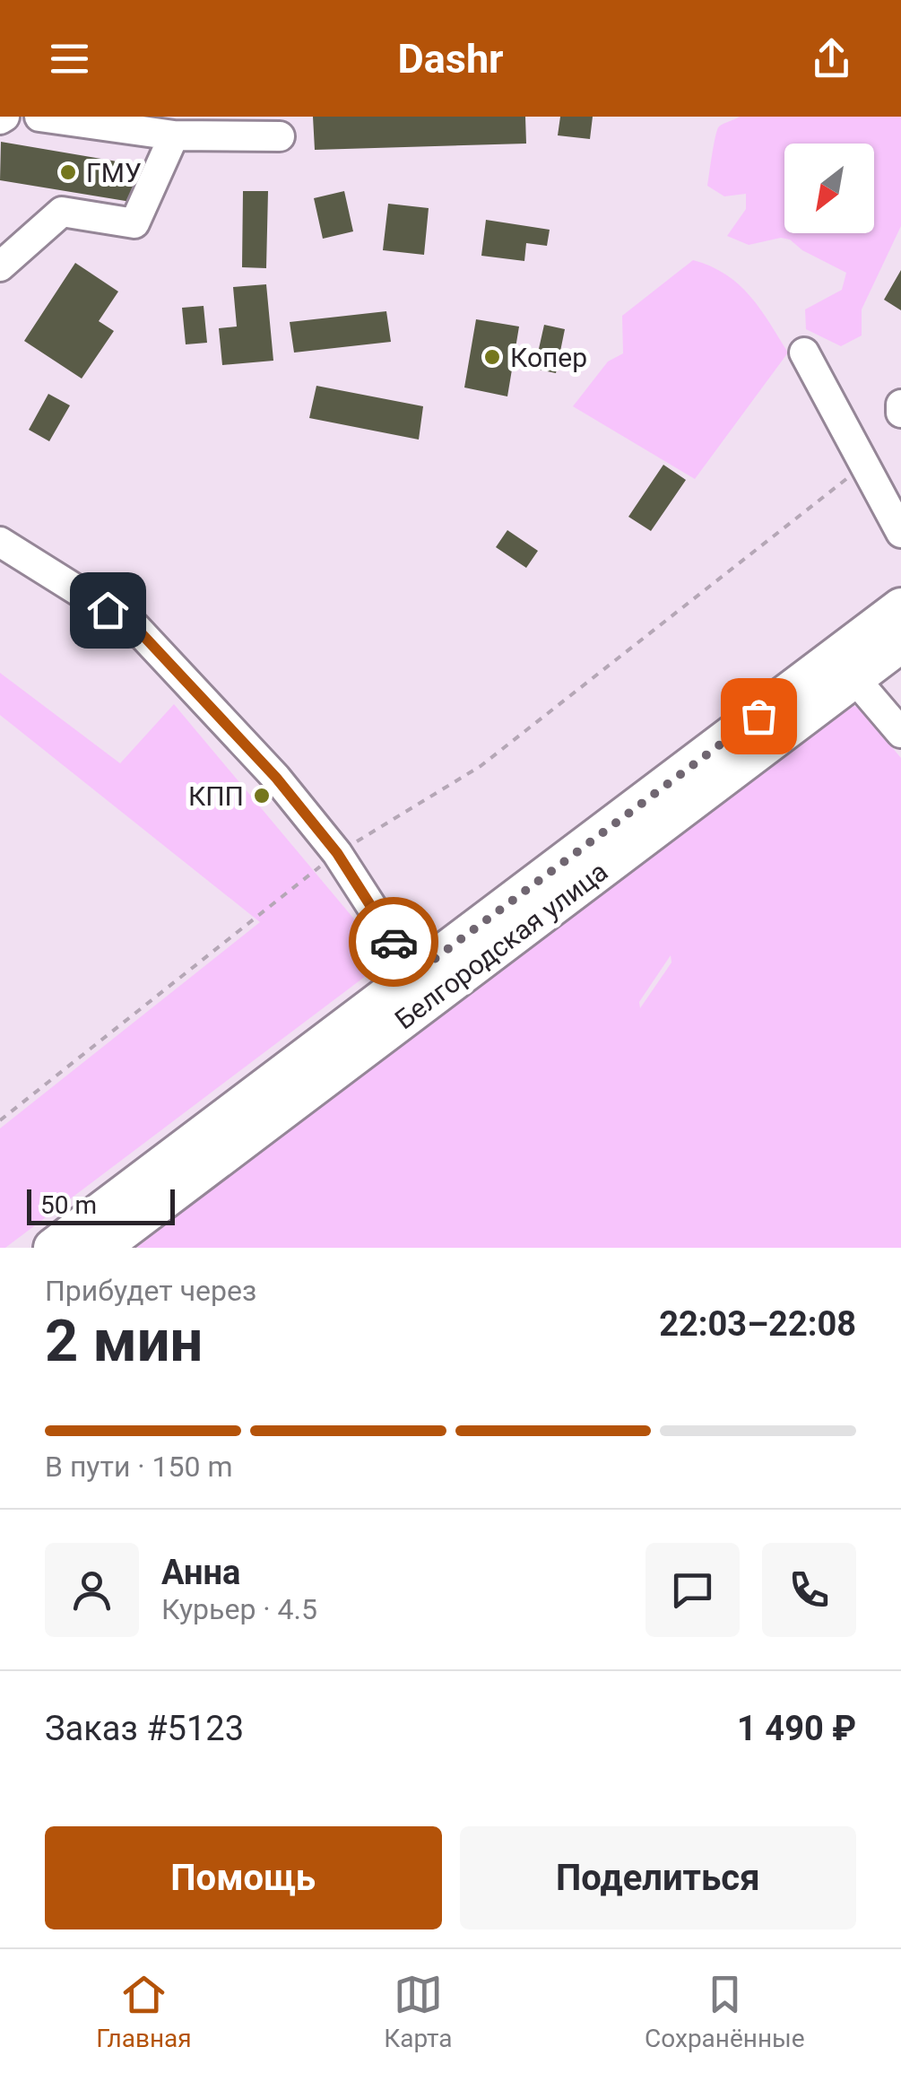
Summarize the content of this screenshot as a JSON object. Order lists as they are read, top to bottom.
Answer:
{
  "streets": {
    "main road": ["Белгородская улица"]
  },
  "places": ["ГМУ", "Копер", "КПП"],
  "scale_bar": "50 m",
  "north": "bottom left",
  "page": {
    "header": "Dashr",
    "scale": "50 m",
    "heading": ["2 мин", "Прибудет через", "22:03–22:08"],
    "panel": [
      "Анна",
      "Курьер · 4.5",
      "Заказ #5123",
      "1 490 ₽"
    ],
    "bar": "В пути · 150 m",
    "buttons": ["Помощь", "Поделиться"],
    "tabs": ["Главная", "Карта", "Сохранённые"]
  }
}
